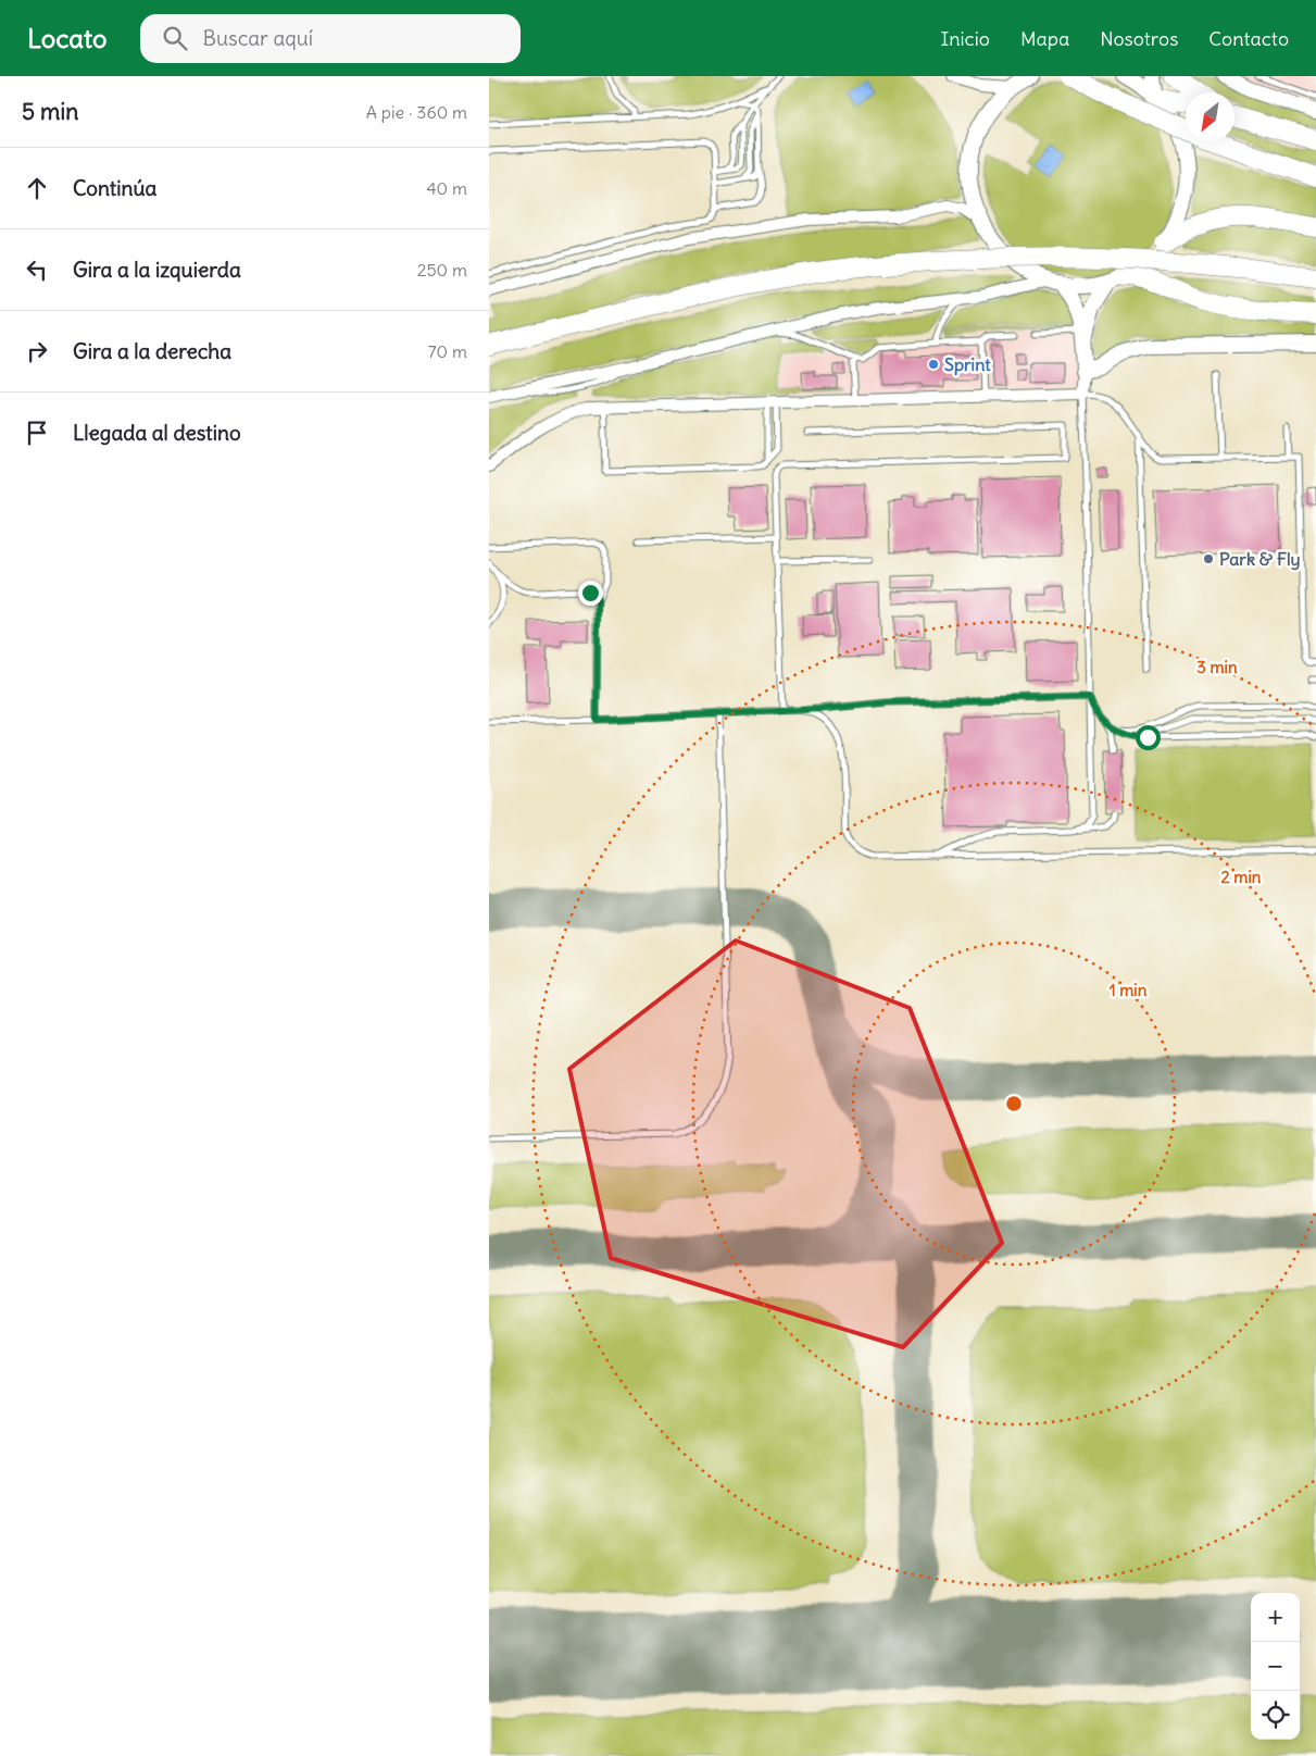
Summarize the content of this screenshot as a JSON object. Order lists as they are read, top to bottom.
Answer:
{
  "places": ["Sprint", "Park & Fly"],
  "north": "bottom left",
  "page": {
    "header": "Locato",
    "search": "Buscar aquí",
    "nav": [
      "Inicio",
      "Mapa",
      "Nosotros",
      "Contacto"
    ],
    "heading": ["5 min", "A pie · 360 m"],
    "list": [
      ["Continúa", "40 m"],
      ["Gira a la izquierda", "250 m"],
      ["Gira a la derecha", "70 m"],
      "Llegada al destino"
    ],
    "map_buttons": ["+", "−"]
  },
  "rings": ["3 min", "2 min", "1 min"]
}
